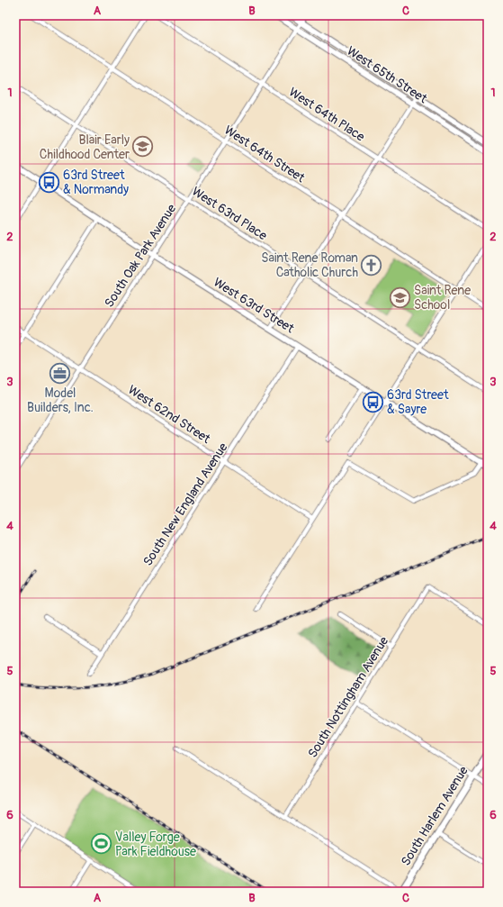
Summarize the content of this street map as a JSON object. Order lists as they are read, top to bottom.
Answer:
{
  "streets": {
    "main road": ["West 65th Street", "West 63rd Street", "South Harlem Avenue"],
    "street": [
      "West 64th Place",
      "West 64th Street",
      "West 63rd Place",
      "South Oak Park Avenue",
      "West 62nd Street",
      "South New England Avenue",
      "South Nottingham Avenue"
    ]
  },
  "crossings": [
    ["West 65th Street", "South Oak Park Avenue"],
    ["West 64th Place", "South Oak Park Avenue"],
    ["West 64th Street", "South Oak Park Avenue"],
    ["West 63rd Place", "South Oak Park Avenue"],
    ["South Oak Park Avenue", "West 63rd Street"],
    ["South Oak Park Avenue", "West 62nd Street"],
    ["West 63rd Street", "South New England Avenue"],
    ["West 62nd Street", "South New England Avenue"]
  ],
  "places": {
    "school or university": ["Blair Early Childhood Center", "Saint Rene School"],
    "bus stop": ["63rd Street & Normandy", "63rd Street & Sayre"],
    "church": ["Saint Rene Roman Catholic Church"],
    "office": ["Model Builders, Inc."],
    "sports": ["Valley Forge Park Fieldhouse"]
  },
  "grid": {
    "columns": ["A", "B", "C"],
    "rows": [
      "1",
      "2",
      "3",
      "4",
      "5",
      "6"
    ]
  }
}
